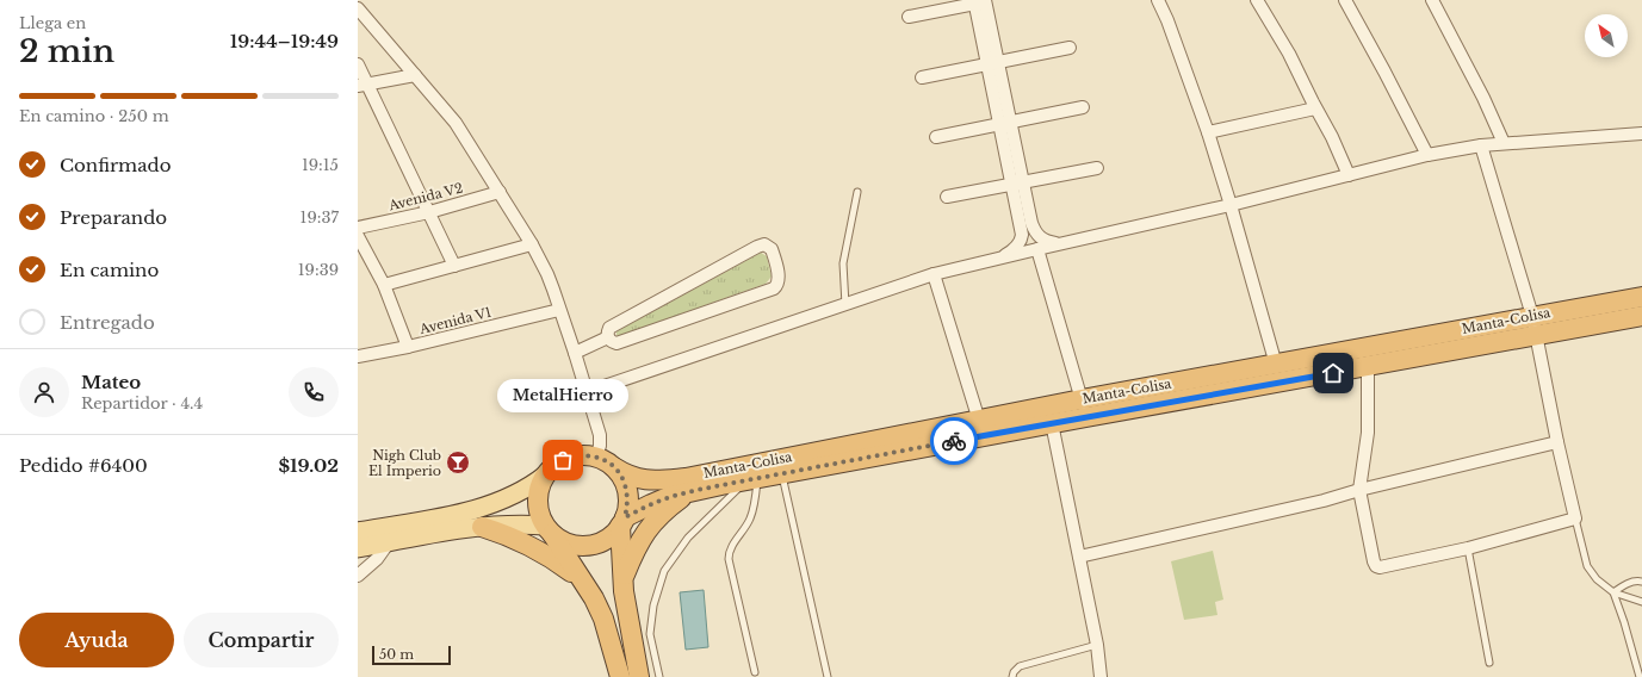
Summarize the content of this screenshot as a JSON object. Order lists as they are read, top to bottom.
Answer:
{
  "streets": {
    "highway": ["Manta-Colisa"],
    "street": ["Avenida V2", "Avenida V1"]
  },
  "places": {
    "other": ["MetalHierro"],
    "bar": ["Nigh Club El Imperio"]
  },
  "scale_bar": "50 m",
  "north": "top left",
  "page": {
    "heading": ["2 min", "Llega en", "19:44–19:49"],
    "panel": [
      "Mateo",
      "Repartidor · 4.4",
      "Pedido #6400",
      "$19.02"
    ],
    "bar": "En camino · 250 m",
    "list": [
      ["Confirmado", "19:15"],
      ["Preparando", "19:37"],
      ["En camino", "19:39"],
      "Entregado"
    ],
    "bubble": "MetalHierro",
    "buttons": ["Ayuda", "Compartir"],
    "scale": "50 m"
  }
}
